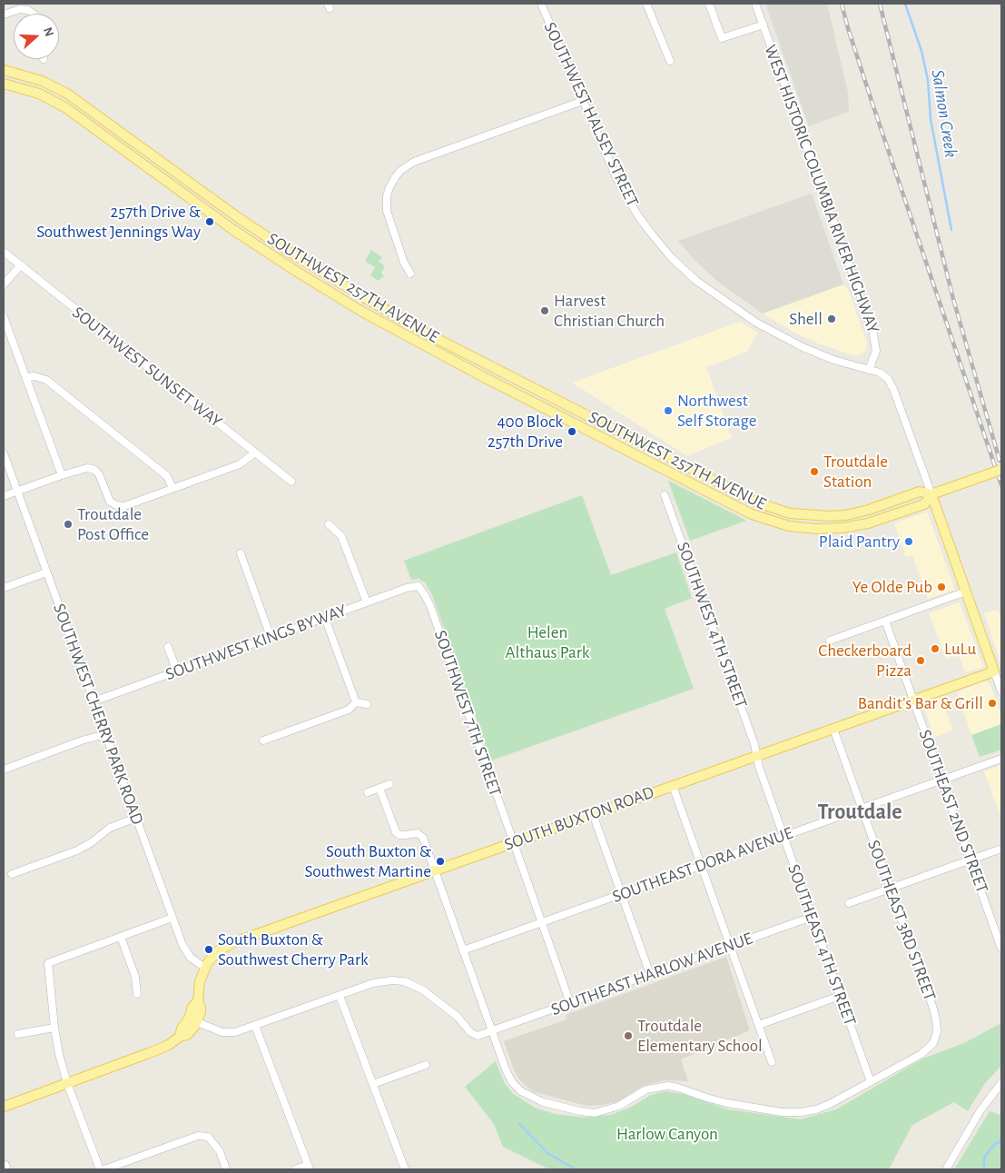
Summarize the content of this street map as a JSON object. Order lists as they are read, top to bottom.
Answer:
{
  "streets": {
    "main road": ["SOUTHWEST 257TH AVENUE", "SOUTH BUXTON ROAD"],
    "street": [
      "SOUTHWEST HALSEY STREET",
      "WEST HISTORIC COLUMBIA RIVER HIGHWAY",
      "SOUTHWEST SUNSET WAY",
      "SOUTHWEST 4TH STREET",
      "SOUTHWEST KINGS BYWAY",
      "SOUTHWEST 7TH STREET",
      "SOUTHWEST CHERRY PARK ROAD",
      "SOUTHEAST 2ND STREET",
      "SOUTHEAST DORA AVENUE",
      "SOUTHEAST 3RD STREET",
      "SOUTHEAST 4TH STREET",
      "SOUTHEAST HARLOW AVENUE"
    ]
  },
  "crossings": [
    ["SOUTHWEST HALSEY STREET", "WEST HISTORIC COLUMBIA RIVER HIGHWAY"],
    ["SOUTHWEST 4TH STREET", "SOUTH BUXTON ROAD"],
    ["SOUTHWEST 4TH STREET", "SOUTHEAST 4TH STREET"],
    ["SOUTHWEST KINGS BYWAY", "SOUTHWEST 7TH STREET"],
    ["SOUTHWEST KINGS BYWAY", "SOUTHWEST CHERRY PARK ROAD"],
    ["SOUTHWEST 7TH STREET", "SOUTH BUXTON ROAD"],
    ["SOUTHWEST 7TH STREET", "SOUTHEAST DORA AVENUE"],
    ["SOUTHWEST 7TH STREET", "SOUTHEAST HARLOW AVENUE"],
    ["SOUTHWEST CHERRY PARK ROAD", "SOUTH BUXTON ROAD"],
    ["SOUTHEAST 2ND STREET", "SOUTH BUXTON ROAD"],
    ["SOUTHEAST 2ND STREET", "SOUTHEAST DORA AVENUE"],
    ["SOUTH BUXTON ROAD", "SOUTHEAST 3RD STREET"],
    ["SOUTH BUXTON ROAD", "SOUTHEAST 4TH STREET"],
    ["SOUTHEAST DORA AVENUE", "SOUTHEAST 3RD STREET"],
    ["SOUTHEAST DORA AVENUE", "SOUTHEAST 4TH STREET"],
    ["SOUTHEAST 3RD STREET", "SOUTHEAST 4TH STREET"],
    ["SOUTHEAST 4TH STREET", "SOUTHEAST HARLOW AVENUE"]
  ],
  "districts": ["Troutdale"],
  "water": ["Salmon Creek"],
  "parks": ["Helen Althaus Park", "Harlow Canyon"],
  "places": [
    "257th Drive & Southwest Jennings Way",
    "Harvest Christian Church",
    "Shell",
    "Northwest Self Storage",
    "400 Block 257th Drive",
    "Troutdale Station",
    "Troutdale Post Office",
    "Plaid Pantry",
    "Ye Olde Pub",
    "LuLu",
    "Checkerboard Pizza",
    "Bandit's Bar & Grill",
    "South Buxton & Southwest Martine",
    "South Buxton & Southwest Cherry Park",
    "Troutdale Elementary School"
  ],
  "north": "right"
}
